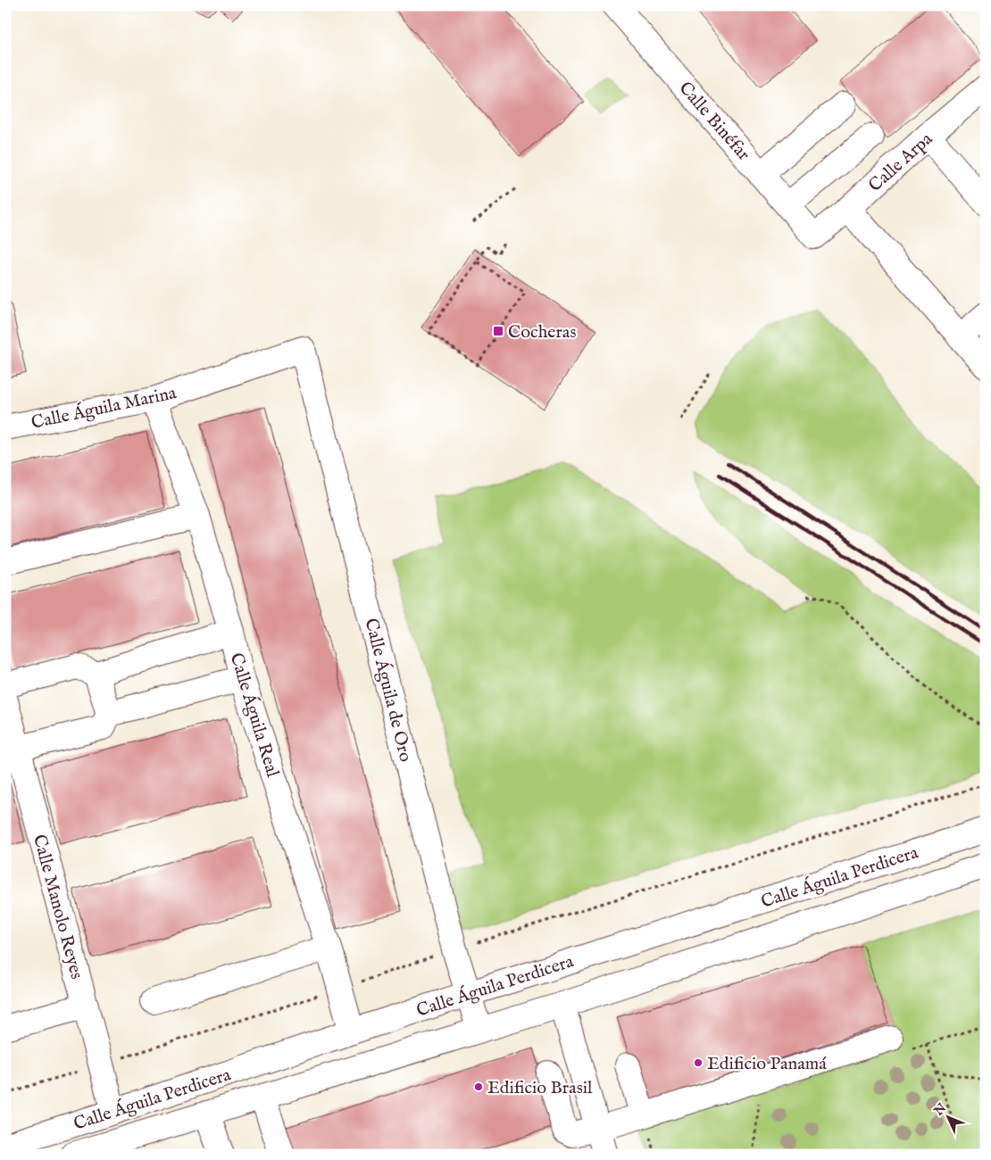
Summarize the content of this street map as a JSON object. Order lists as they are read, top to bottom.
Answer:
{
  "streets": {
    "street": [
      "Calle Binéfar",
      "Calle Arpa",
      "Calle Águila Marina",
      "Calle Águila de Oro",
      "Calle Águila Real",
      "Calle Águila Perdicera",
      "Calle Manolo Reyes"
    ]
  },
  "crossings": [
    ["Calle Binéfar", "Calle Arpa"],
    ["Calle Águila Marina", "Calle Águila de Oro"],
    ["Calle Águila Marina", "Calle Águila Real"],
    ["Calle Águila de Oro", "Calle Águila Perdicera"],
    ["Calle Águila Real", "Calle Águila Perdicera"],
    ["Calle Águila Perdicera", "Calle Manolo Reyes"]
  ],
  "places": {
    "transit": ["Cocheras"],
    "other": ["Edificio Panamá", "Edificio Brasil"]
  },
  "north": "top left"
}
